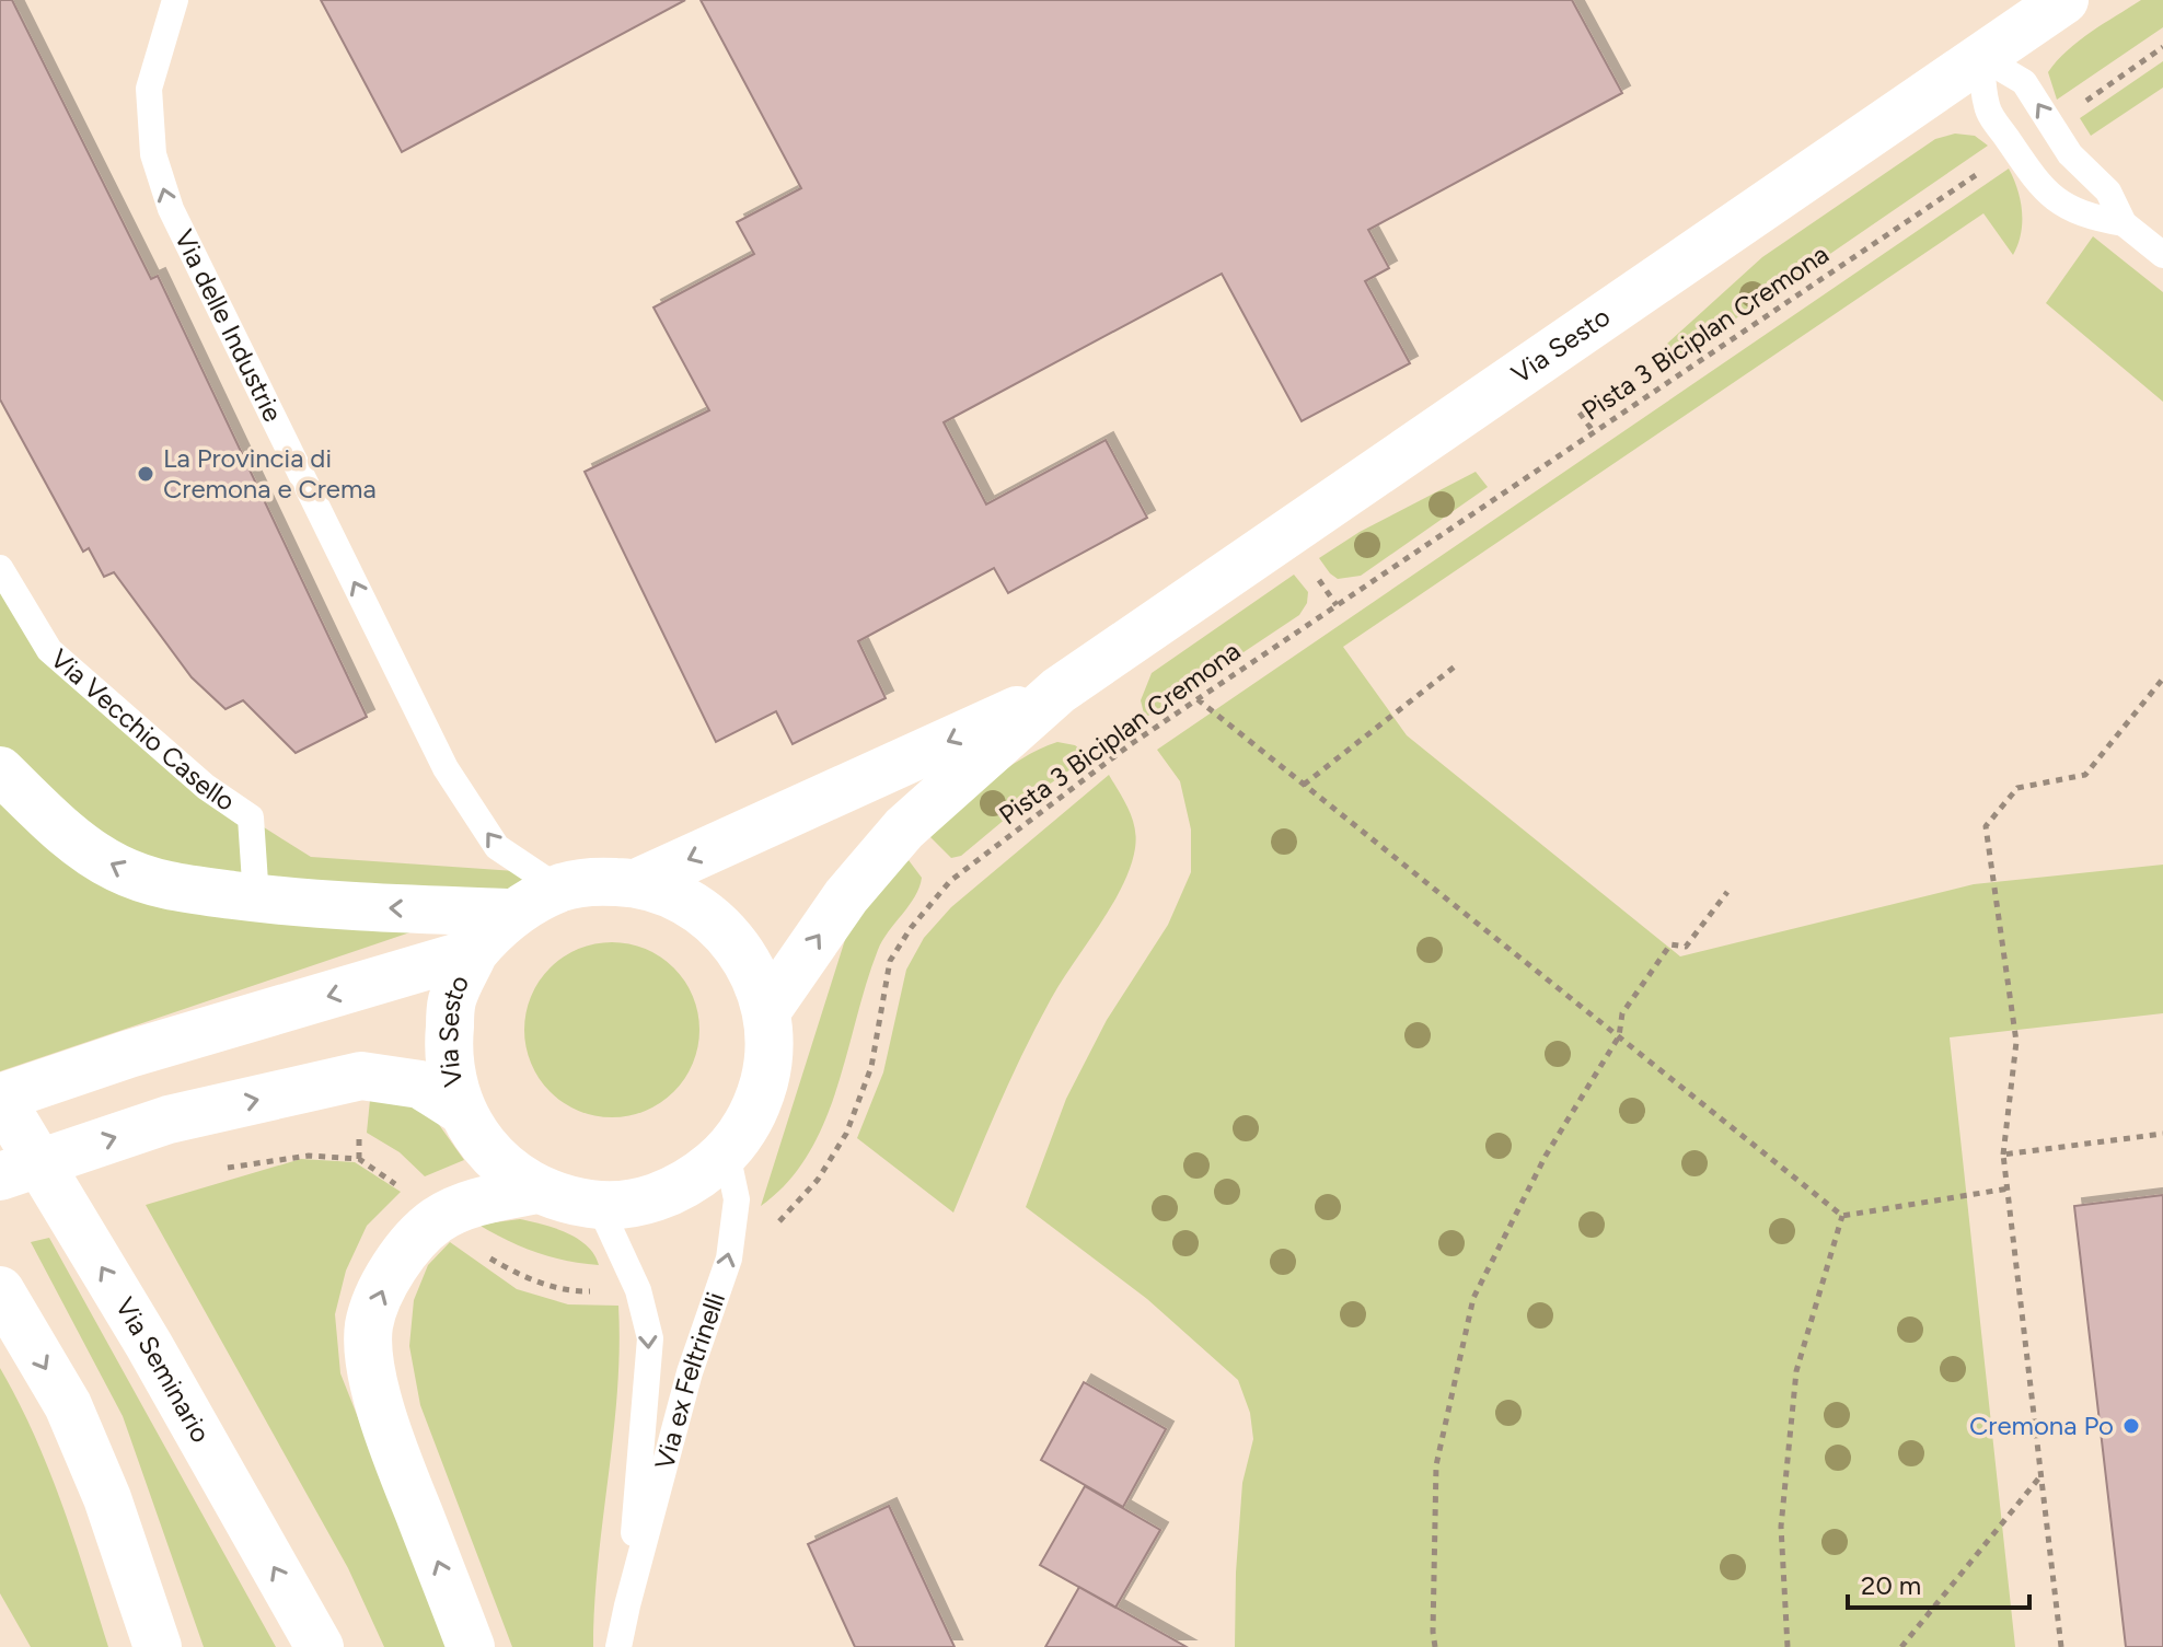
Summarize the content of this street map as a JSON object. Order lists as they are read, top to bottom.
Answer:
{
  "streets": {
    "street": ["Via Sesto", "Via Seminario"],
    "lane": ["Via delle Industrie", "Via Vecchio Casello", "Via ex Feltrinelli"],
    "path": ["Pista 3 Biciplan Cremona"]
  },
  "crossings": [
    ["Via delle Industrie", "Via Sesto"],
    ["Pista 3 Biciplan Cremona", "Via ex Feltrinelli"],
    ["Via Sesto", "Via Seminario"],
    ["Via Sesto", "Via ex Feltrinelli"]
  ],
  "one_way": ["Via delle Industrie"],
  "places": ["La Provincia di Cremona e Crema", "Cremona Po"],
  "scale_bar": "20 m"
}
